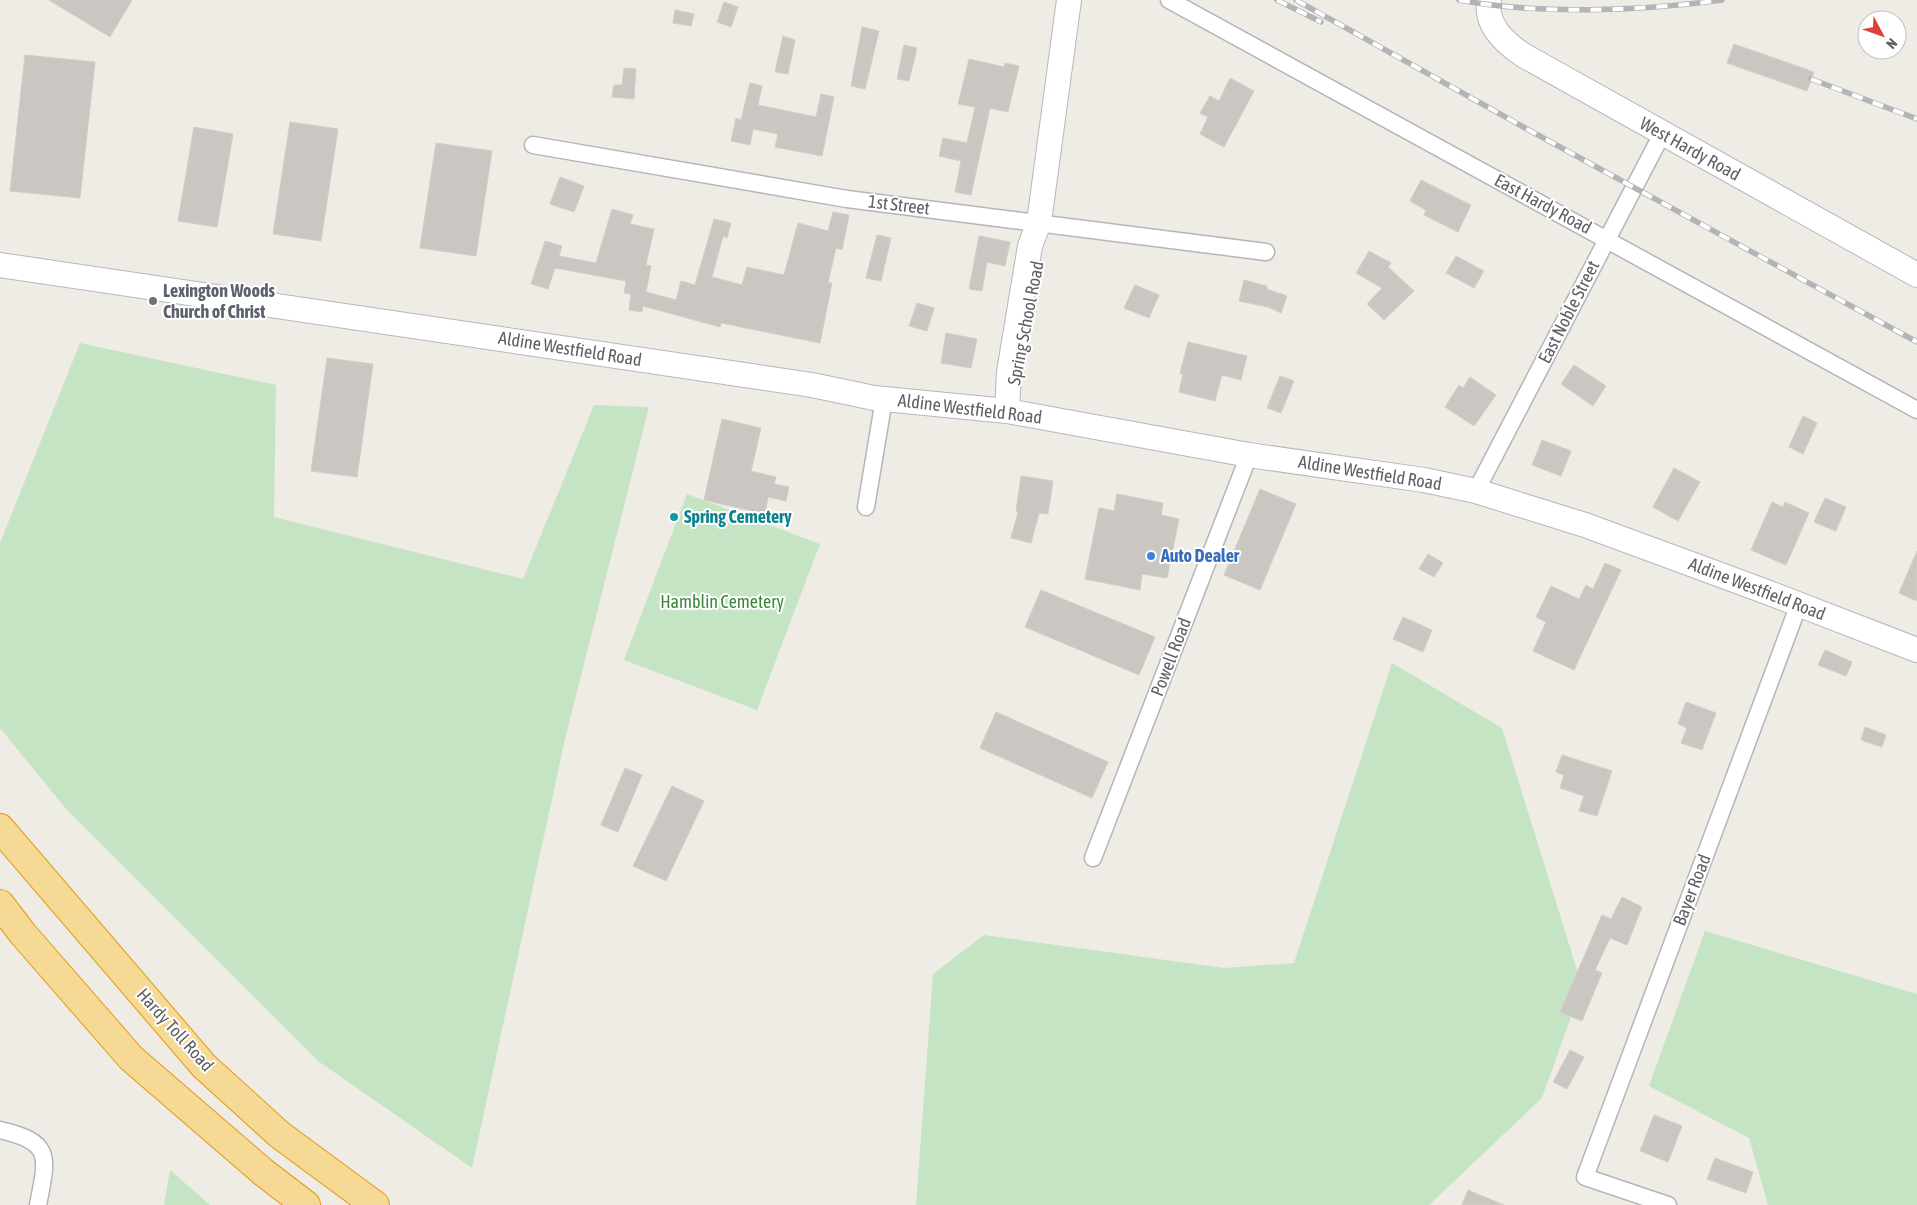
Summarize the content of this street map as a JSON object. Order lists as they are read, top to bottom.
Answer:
{
  "streets": {
    "highway": ["Hardy Toll Road"],
    "main road": ["West Hardy Road", "Spring School Road", "Aldine Westfield Road"],
    "street": [
      "East Hardy Road",
      "1st Street",
      "East Noble Street",
      "Powell Road",
      "Bayer Road"
    ]
  },
  "crossings": [
    ["West Hardy Road", "East Noble Street"],
    ["East Hardy Road", "East Noble Street"],
    ["1st Street", "Spring School Road"],
    ["East Noble Street", "Aldine Westfield Road"],
    ["Spring School Road", "Aldine Westfield Road"],
    ["Aldine Westfield Road", "Powell Road"],
    ["Aldine Westfield Road", "Bayer Road"]
  ],
  "parks": ["Hamblin Cemetery"],
  "places": ["Lexington Woods Church of Christ", "Spring Cemetery", "Auto Dealer"],
  "north": "bottom right"
}
